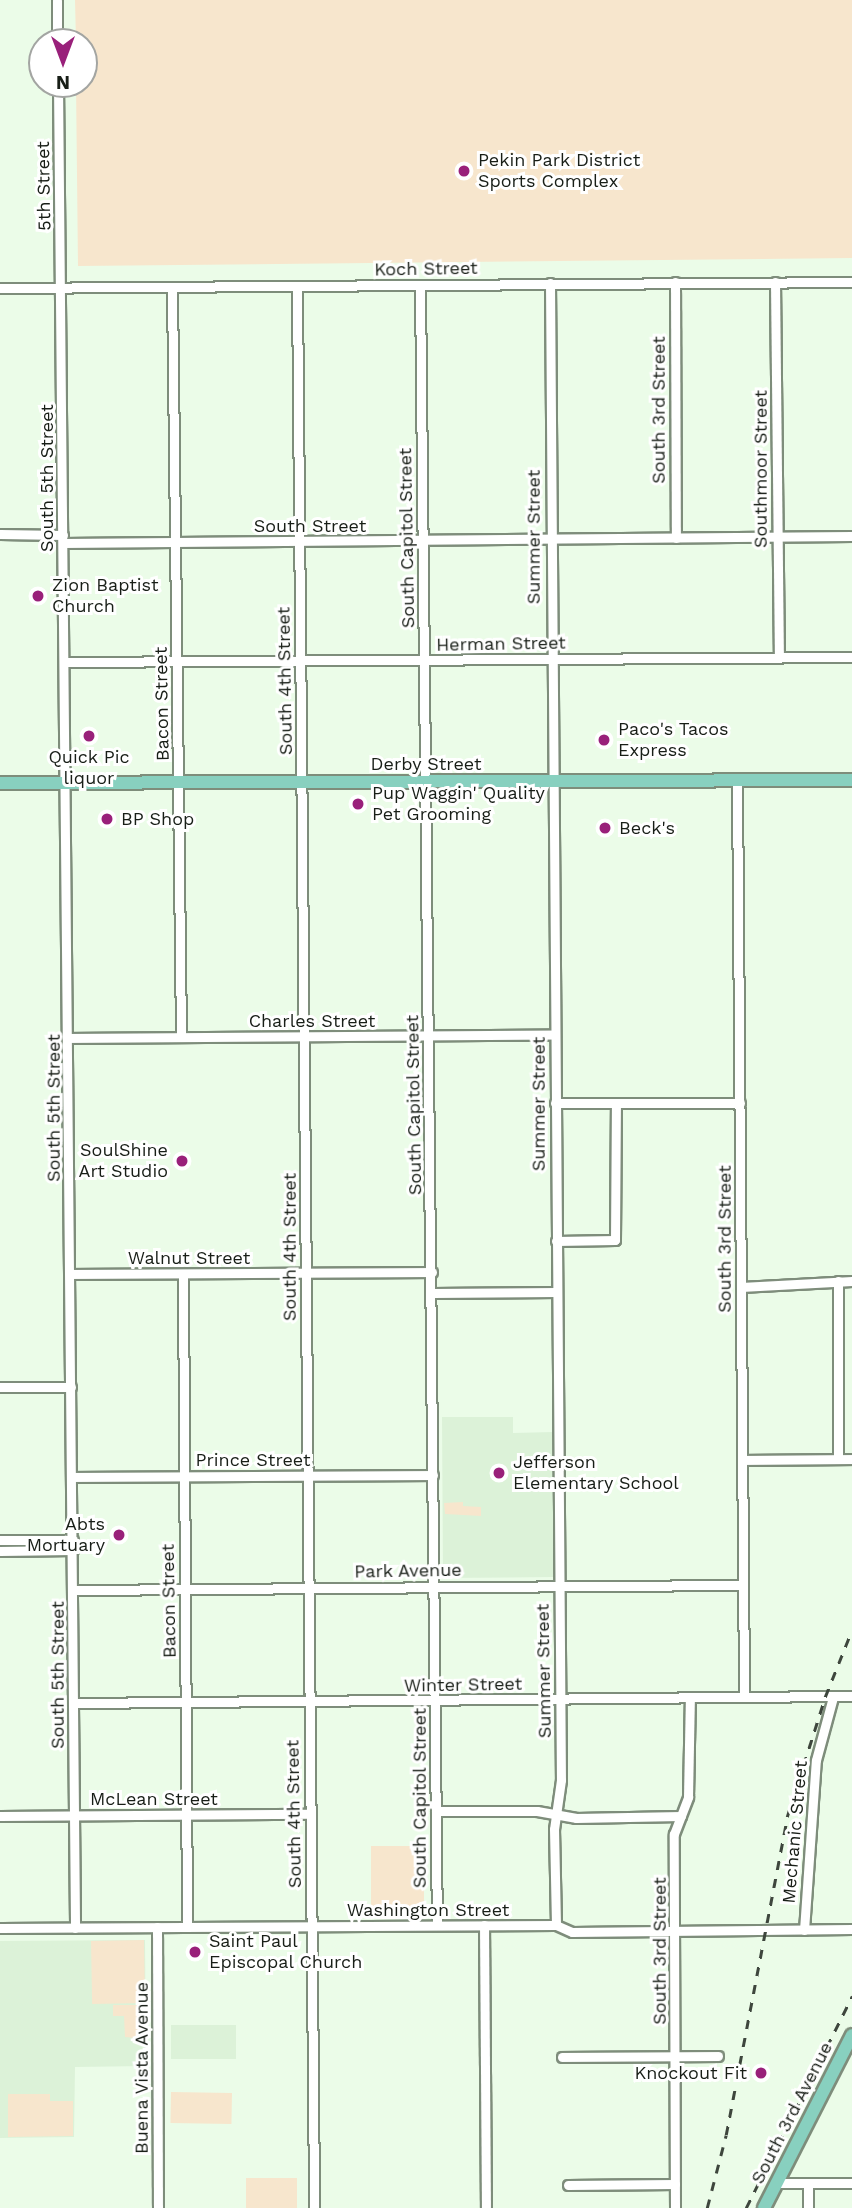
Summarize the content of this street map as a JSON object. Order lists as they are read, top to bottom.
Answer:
{
  "streets": {
    "main road": ["Derby Street", "South 3rd Avenue"],
    "street": [
      "5th Street",
      "Koch Street",
      "South 3rd Street",
      "Southmoor Street",
      "South 5th Street",
      "South Street",
      "Summer Street",
      "South Capitol Street",
      "Herman Street",
      "South 4th Street",
      "Bacon Street",
      "Charles Street",
      "Walnut Street",
      "Prince Street",
      "Park Avenue",
      "Winter Street",
      "McLean Street",
      "Mechanic Street",
      "Washington Street",
      "Buena Vista Avenue"
    ]
  },
  "crossings": [
    ["5th Street", "Koch Street"],
    ["5th Street", "South 5th Street"],
    ["Koch Street", "South 3rd Street"],
    ["Koch Street", "Southmoor Street"],
    ["Koch Street", "South 5th Street"],
    ["Koch Street", "Summer Street"],
    ["Koch Street", "South Capitol Street"],
    ["Koch Street", "South 4th Street"],
    ["Koch Street", "Bacon Street"],
    ["South 3rd Street", "South Street"],
    ["South 3rd Street", "Derby Street"],
    ["South 3rd Street", "Park Avenue"],
    ["South 3rd Street", "Winter Street"],
    ["South 3rd Street", "Washington Street"],
    ["Southmoor Street", "South Street"],
    ["Southmoor Street", "Herman Street"],
    ["South 5th Street", "South Street"],
    ["South 5th Street", "Herman Street"],
    ["South 5th Street", "Derby Street"],
    ["South 5th Street", "Charles Street"],
    ["South 5th Street", "Walnut Street"],
    ["South 5th Street", "Prince Street"],
    ["South 5th Street", "Park Avenue"],
    ["South 5th Street", "Winter Street"],
    ["South 5th Street", "McLean Street"],
    ["South 5th Street", "Washington Street"],
    ["South Street", "Summer Street"],
    ["South Street", "South Capitol Street"],
    ["South Street", "South 4th Street"],
    ["South Street", "Bacon Street"],
    ["Summer Street", "Herman Street"],
    ["Summer Street", "Derby Street"],
    ["Summer Street", "Charles Street"],
    ["Summer Street", "Park Avenue"],
    ["Summer Street", "Winter Street"],
    ["Summer Street", "Washington Street"],
    ["South Capitol Street", "Herman Street"],
    ["South Capitol Street", "Derby Street"],
    ["South Capitol Street", "Charles Street"],
    ["South Capitol Street", "Walnut Street"],
    ["South Capitol Street", "Prince Street"],
    ["South Capitol Street", "Park Avenue"],
    ["South Capitol Street", "Winter Street"],
    ["South Capitol Street", "Washington Street"],
    ["Herman Street", "South 4th Street"],
    ["Herman Street", "Bacon Street"],
    ["South 4th Street", "Derby Street"],
    ["South 4th Street", "Charles Street"],
    ["South 4th Street", "Walnut Street"],
    ["South 4th Street", "Prince Street"],
    ["South 4th Street", "Park Avenue"],
    ["South 4th Street", "Winter Street"],
    ["South 4th Street", "McLean Street"],
    ["South 4th Street", "Washington Street"],
    ["Bacon Street", "Derby Street"],
    ["Bacon Street", "Charles Street"],
    ["Bacon Street", "Walnut Street"],
    ["Bacon Street", "Prince Street"],
    ["Bacon Street", "Park Avenue"],
    ["Bacon Street", "Winter Street"],
    ["Bacon Street", "McLean Street"],
    ["Bacon Street", "Washington Street"],
    ["Winter Street", "Mechanic Street"],
    ["Mechanic Street", "Washington Street"],
    ["Washington Street", "Buena Vista Avenue"]
  ],
  "places": [
    "Pekin Park District Sports Complex",
    "Zion Baptist Church",
    "Quick Pic liquor",
    "Paco's Tacos Express",
    "Pup Waggin' Quality Pet Grooming",
    "BP Shop",
    "Beck's",
    "SoulShine Art Studio",
    "Jefferson Elementary School",
    "Abts Mortuary",
    "Saint Paul Episcopal Church",
    "Knockout Fit"
  ],
  "north": "bottom"
}
